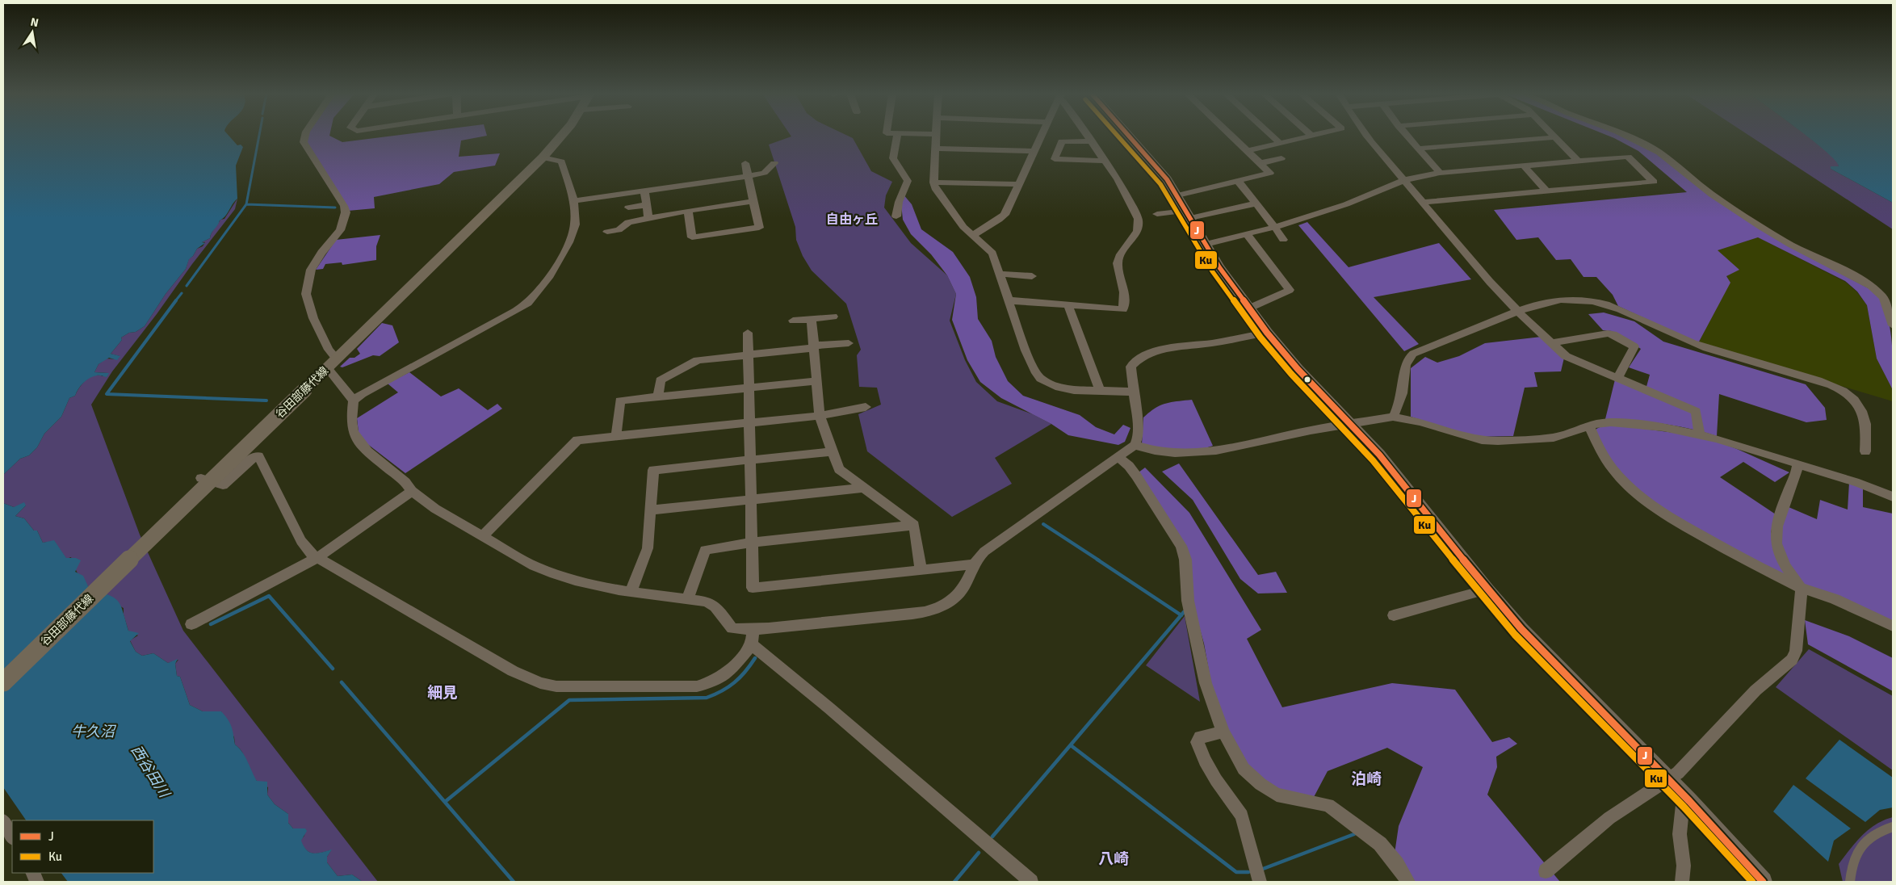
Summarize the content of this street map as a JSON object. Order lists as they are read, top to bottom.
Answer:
{
  "streets": {
    "main road": ["谷田部藤代線"]
  },
  "districts": [
    "自由ヶ丘",
    "細見",
    "泊崎",
    "八崎"
  ],
  "water": ["牛久沼", "西谷田川"],
  "lines": ["transit line J", "transit line Ku"],
  "legend": ["J", "Ku"],
  "north": "top"
}
